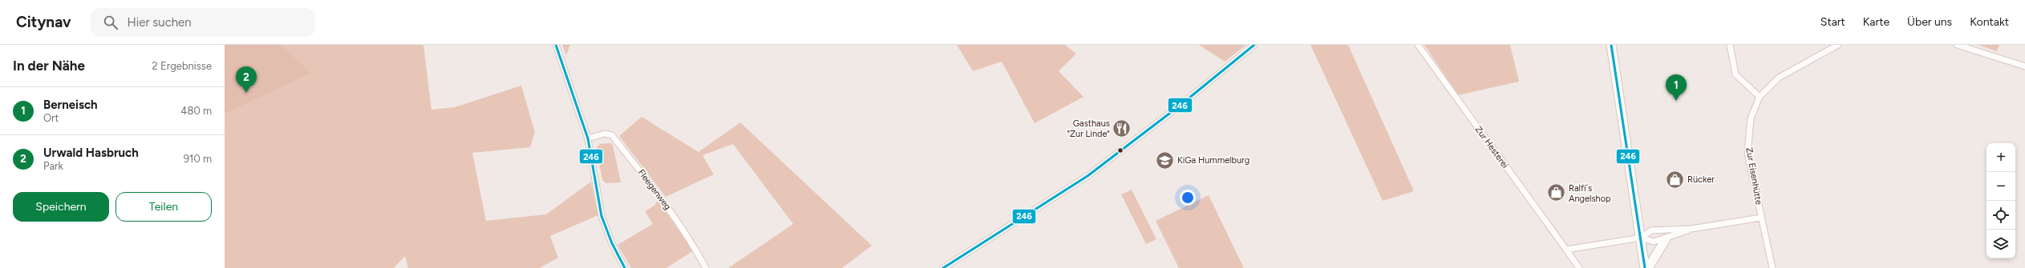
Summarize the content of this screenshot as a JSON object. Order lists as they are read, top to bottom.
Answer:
{
  "streets": {
    "street": ["Zur Hesterei", "Zur Eisenhütte", "Fleegenweg"]
  },
  "places": {
    "restaurant": ["Gasthaus \"Zur Linde\""],
    "school or university": ["KiGa Hummelburg"],
    "shop": ["Rücker", "Ralfi´s Angelshop"]
  },
  "lines": ["transit line 246"],
  "page": {
    "header": "Citynav",
    "search": "Hier suchen",
    "nav": [
      "Start",
      "Karte",
      "Über uns",
      "Kontakt"
    ],
    "heading": ["In der Nähe", "2 Ergebnisse"],
    "pins": ["2", "1"],
    "list": [
      {
        "mark": "1",
        "name": "Berneisch",
        "note": "Ort",
        "value": "480 m"
      },
      {
        "mark": "2",
        "name": "Urwald Hasbruch",
        "note": "Park",
        "value": "910 m"
      }
    ],
    "map_buttons": ["+", "−"],
    "buttons": ["Speichern", "Teilen"]
  }
}
